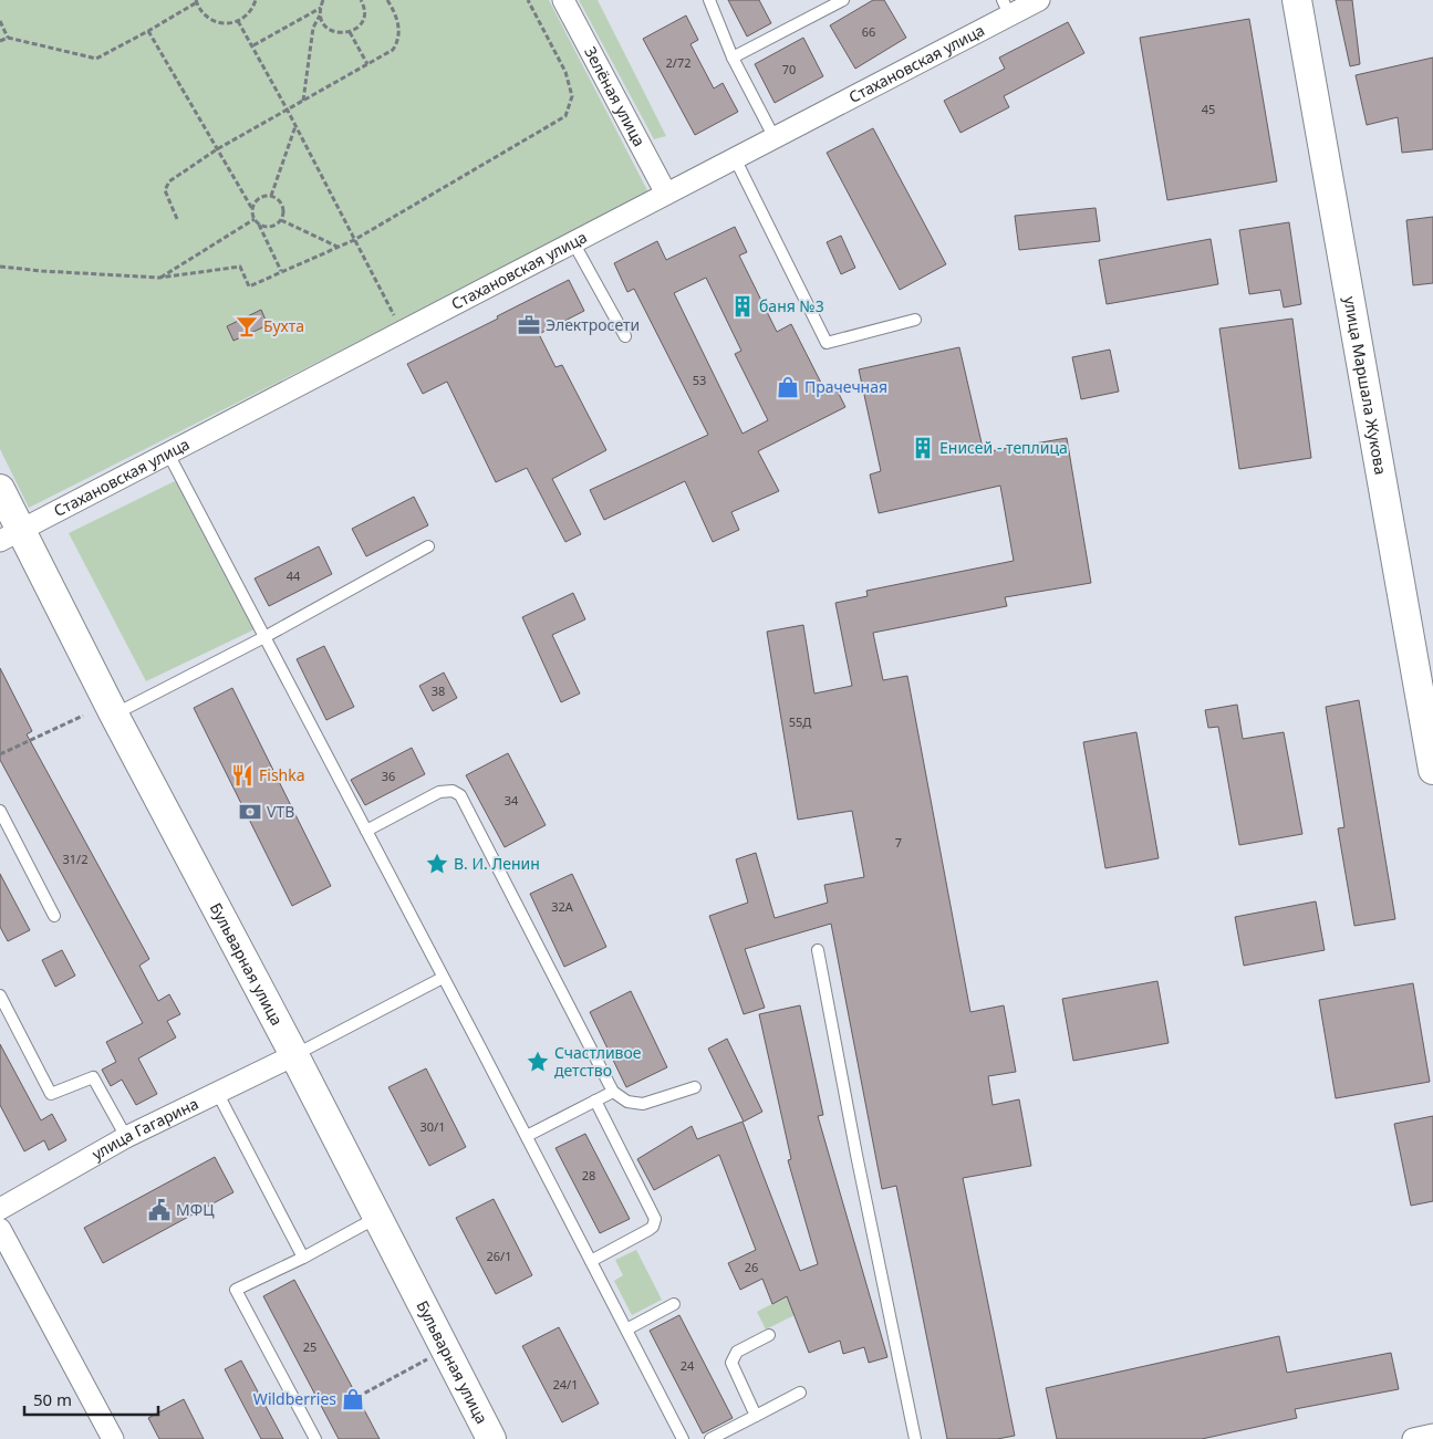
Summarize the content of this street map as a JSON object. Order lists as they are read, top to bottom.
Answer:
{
  "streets": {
    "main road": ["улица Маршала Жукова", "Бульварная улица"],
    "street": ["Стахановская улица", "Зелёная улица", "улица Гагарина"]
  },
  "crossings": [
    ["Стахановская улица", "Зелёная улица"],
    ["Стахановская улица", "Бульварная улица"],
    ["Бульварная улица", "улица Гагарина"]
  ],
  "places": {
    "building": ["баня №3", "Енисей - теплица"],
    "office": ["Электросети"],
    "bar": ["Бухта"],
    "shop": ["Прачечная", "Wildberries"],
    "restaurant": ["Fishka"],
    "bank": ["VTB"],
    "place": ["В. И. Ленин", "Счастливое детство"],
    "public building": ["МФЦ"]
  },
  "house_numbers": [
    "66",
    "2/72",
    "70",
    "45",
    "53",
    "44",
    "38",
    "55Д",
    "36",
    "34",
    "7",
    "31/2",
    "32А",
    "30/1",
    "28",
    "26/1",
    "26",
    "25",
    "24",
    "24/1"
  ],
  "scale_bar": "50 m"
}
